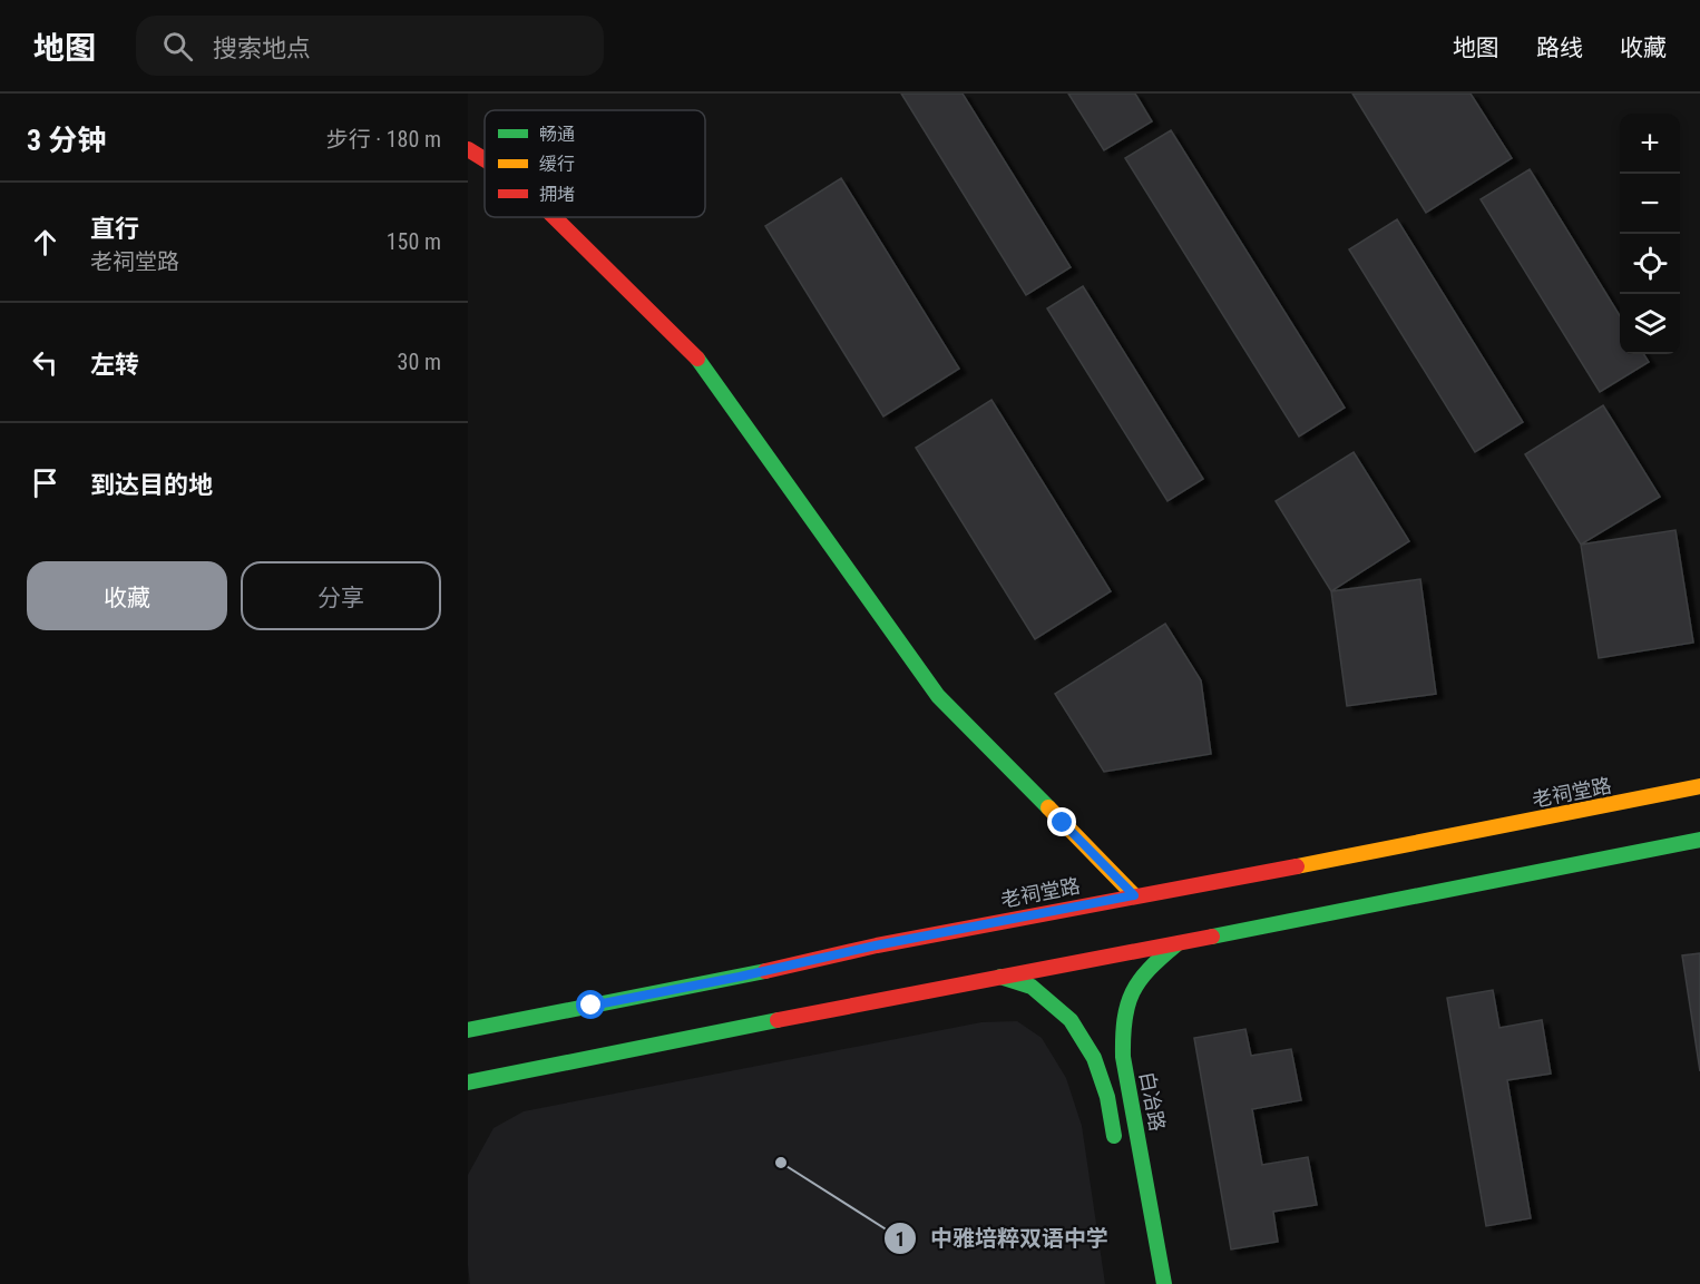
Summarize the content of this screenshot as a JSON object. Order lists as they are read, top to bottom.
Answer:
{
  "streets": {
    "main road": ["老祠堂路", "白冶路"]
  },
  "places": ["中雅培粹双语中学"],
  "legend": ["畅通", "缓行", "拥堵"],
  "page": {
    "header": "地图",
    "search": "搜索地点",
    "nav": ["地图", "路线", "收藏"],
    "heading": ["3 分钟", "步行 · 180 m"],
    "map_buttons": ["+", "−"],
    "list": [
      ["直行", "老祠堂路", "150 m"],
      ["左转", "30 m"],
      "到达目的地"
    ],
    "buttons": ["收藏", "分享"]
  }
}
